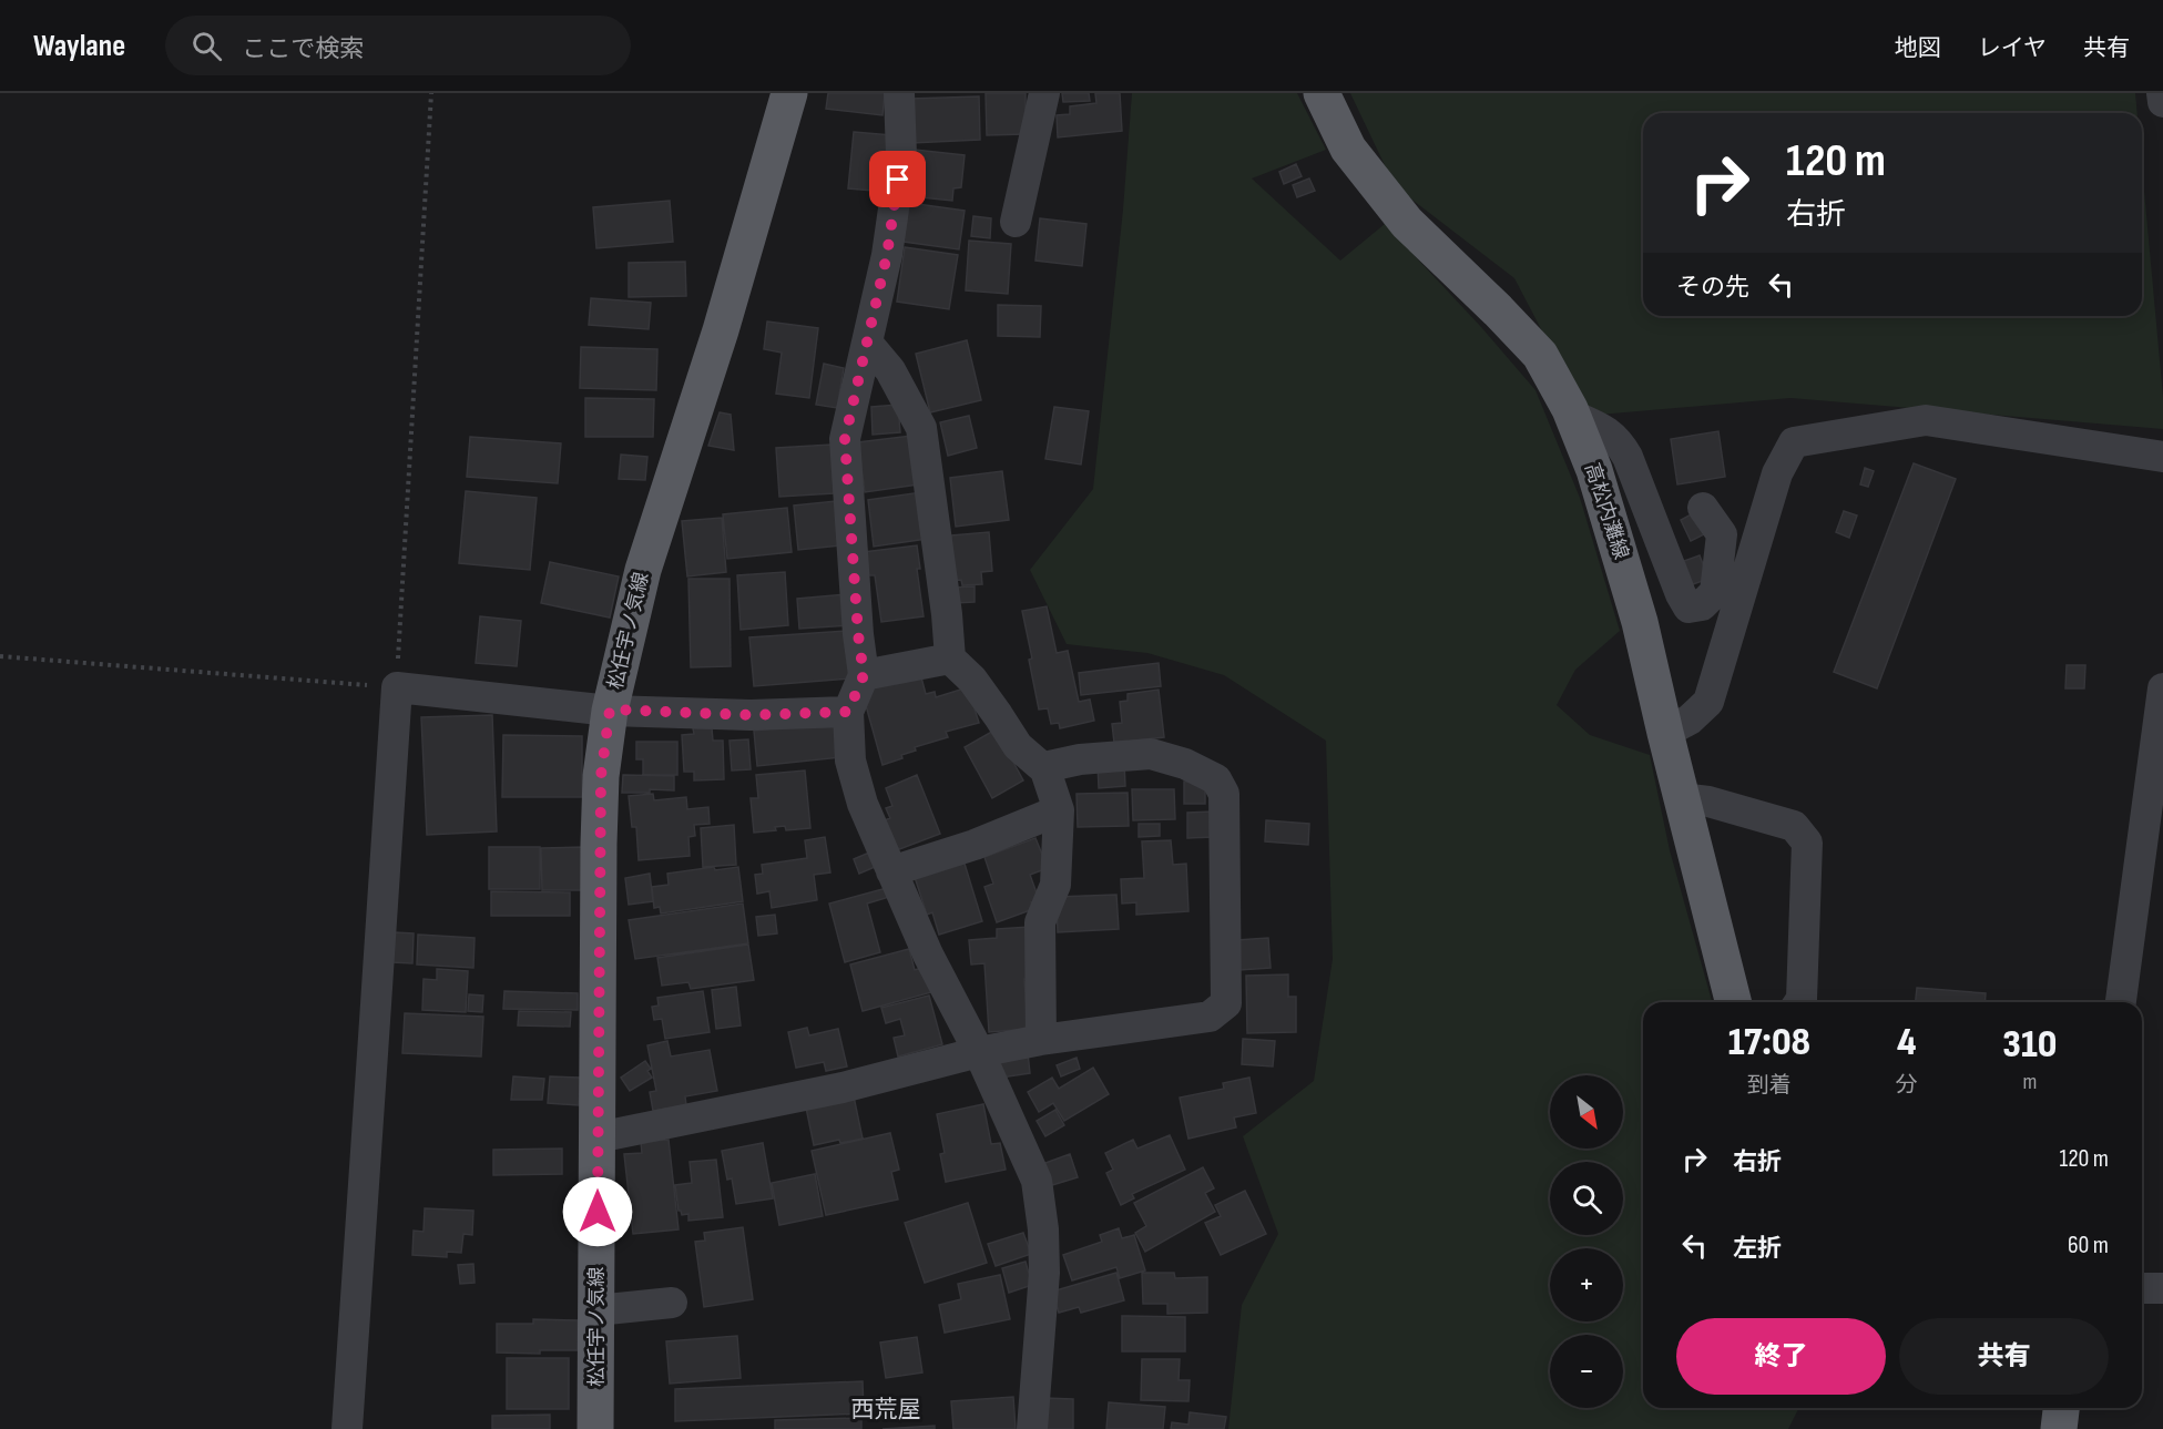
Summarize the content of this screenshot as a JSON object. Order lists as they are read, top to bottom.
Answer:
{
  "streets": {
    "main road": ["高松内灘線", "松任宇ノ気線"]
  },
  "districts": ["西荒屋"],
  "north": "bottom right",
  "page": {
    "header": "Waylane",
    "search": "ここで検索",
    "nav": ["地図", "レイヤ", "共有"],
    "turn": ["120 m", "右折"],
    "then": "その先",
    "eta": [
      "17:08",
      "到着",
      "4",
      "分",
      "310",
      "m"
    ],
    "map_buttons": ["+", "−"],
    "list": [
      {
        "name": "右折",
        "value": "120 m"
      },
      {
        "name": "左折",
        "value": "60 m"
      }
    ],
    "buttons": ["終了", "共有"]
  }
}
